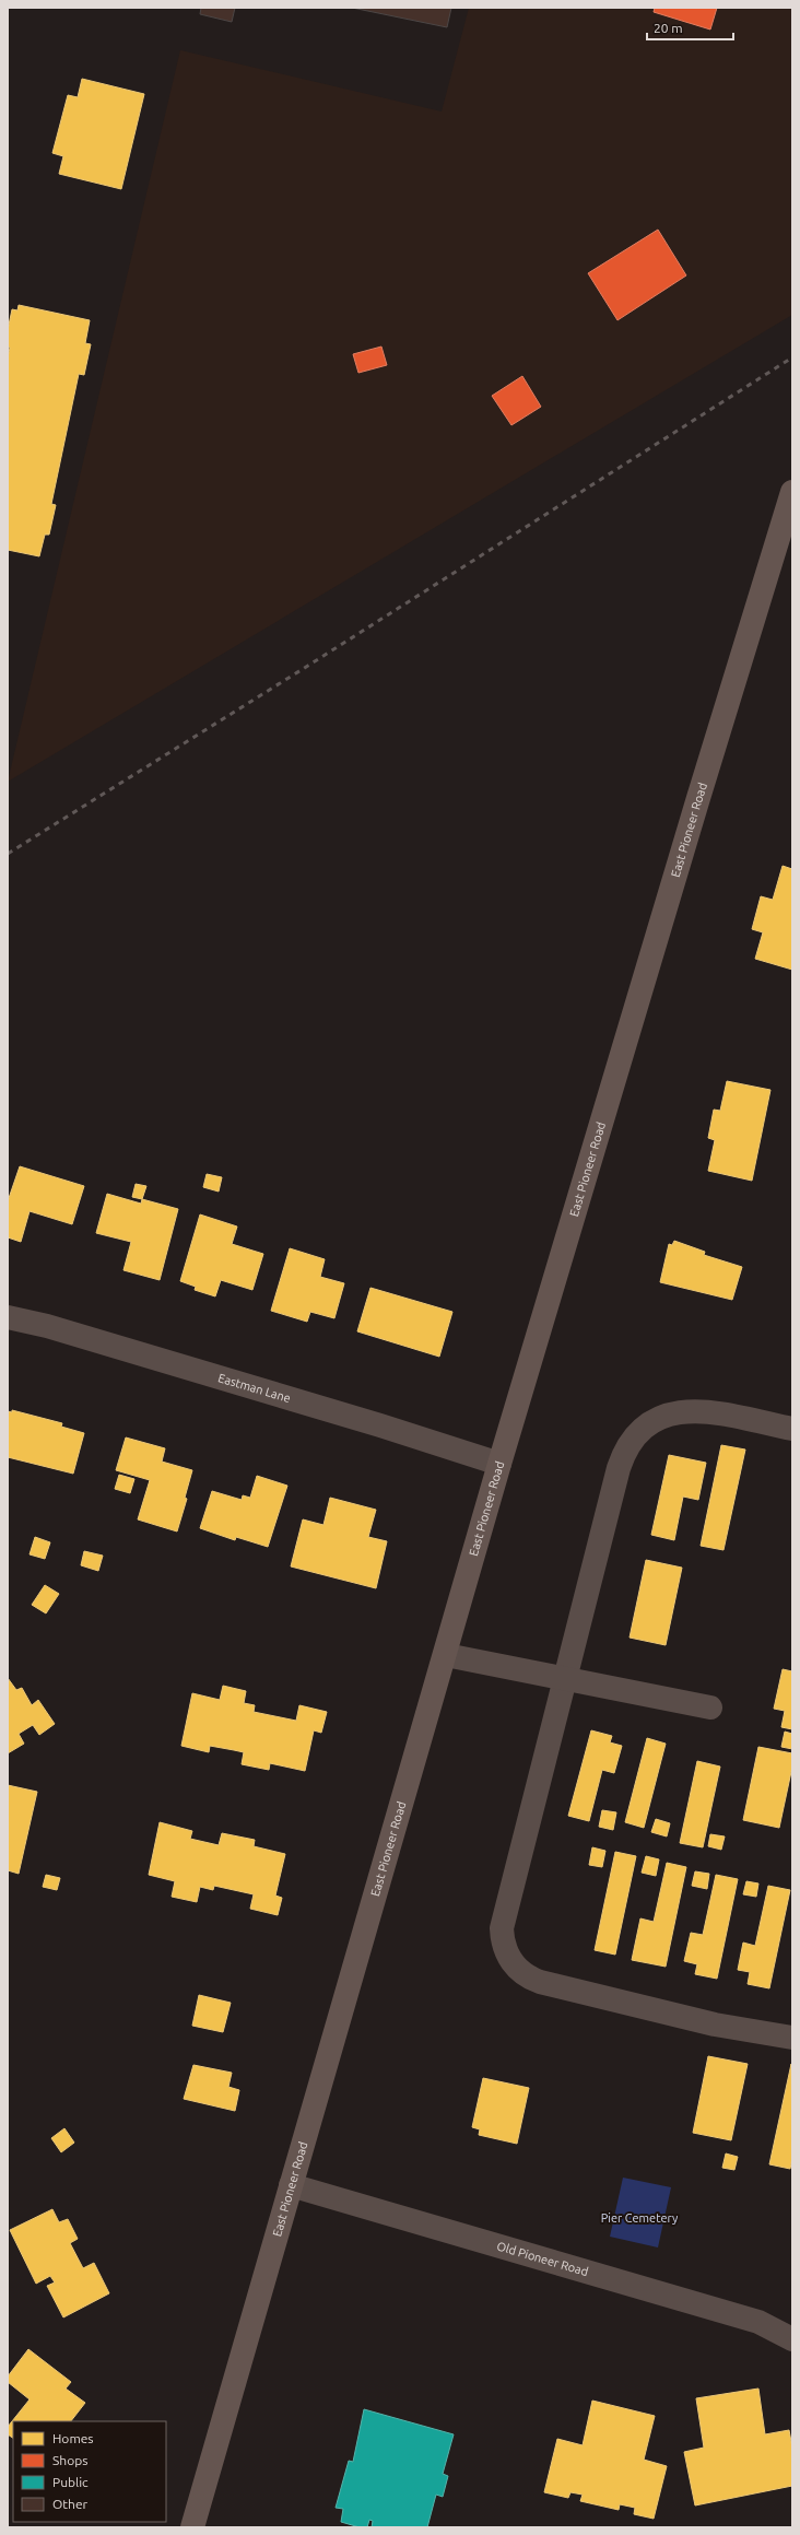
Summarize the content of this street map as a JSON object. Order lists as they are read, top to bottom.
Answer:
{
  "streets": {
    "main road": ["East Pioneer Road"],
    "street": ["Eastman Lane", "Old Pioneer Road"]
  },
  "crossings": [
    ["East Pioneer Road", "Eastman Lane"],
    ["East Pioneer Road", "Old Pioneer Road"]
  ],
  "parks": ["Pier Cemetery"],
  "legend": [
    "Homes",
    "Shops",
    "Public",
    "Other"
  ],
  "scale_bar": "20 m"
}
